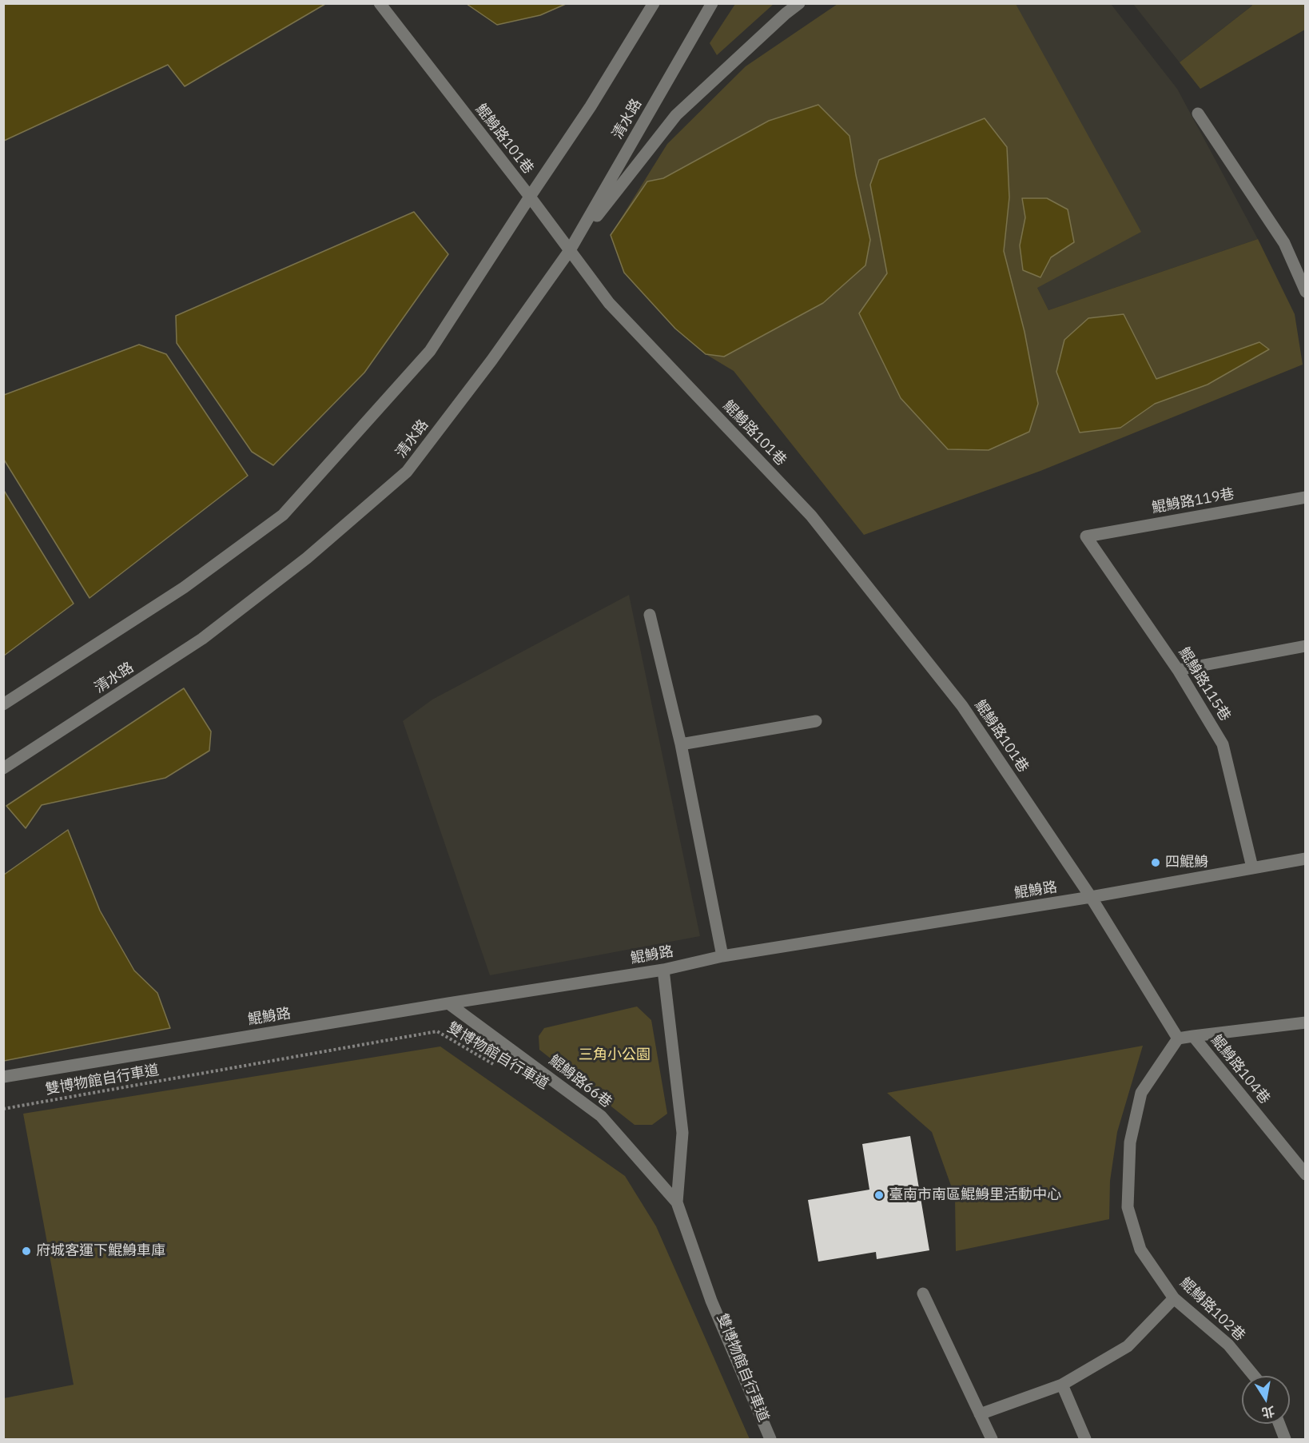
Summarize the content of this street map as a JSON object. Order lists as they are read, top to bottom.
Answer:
{
  "streets": {
    "street": [
      "清水路",
      "鯤鯓路101巷",
      "鯤鯓路119巷",
      "鯤鯓路115巷",
      "鯤鯓路",
      "鯤鯓路104巷",
      "鯤鯓路66巷",
      "鯤鯓路102巷"
    ],
    "path": ["雙博物館自行車道"]
  },
  "crossings": [
    ["清水路", "鯤鯓路101巷"],
    ["鯤鯓路101巷", "鯤鯓路"],
    ["鯤鯓路119巷", "鯤鯓路115巷"],
    ["鯤鯓路115巷", "鯤鯓路"],
    ["鯤鯓路", "鯤鯓路66巷"],
    ["鯤鯓路104巷", "鯤鯓路102巷"]
  ],
  "parks": ["三角小公園"],
  "places": ["四鯤鯓", "臺南市南區鯤鯓里活動中心", "府城客運下鯤鯓車庫"],
  "north": "bottom"
}
